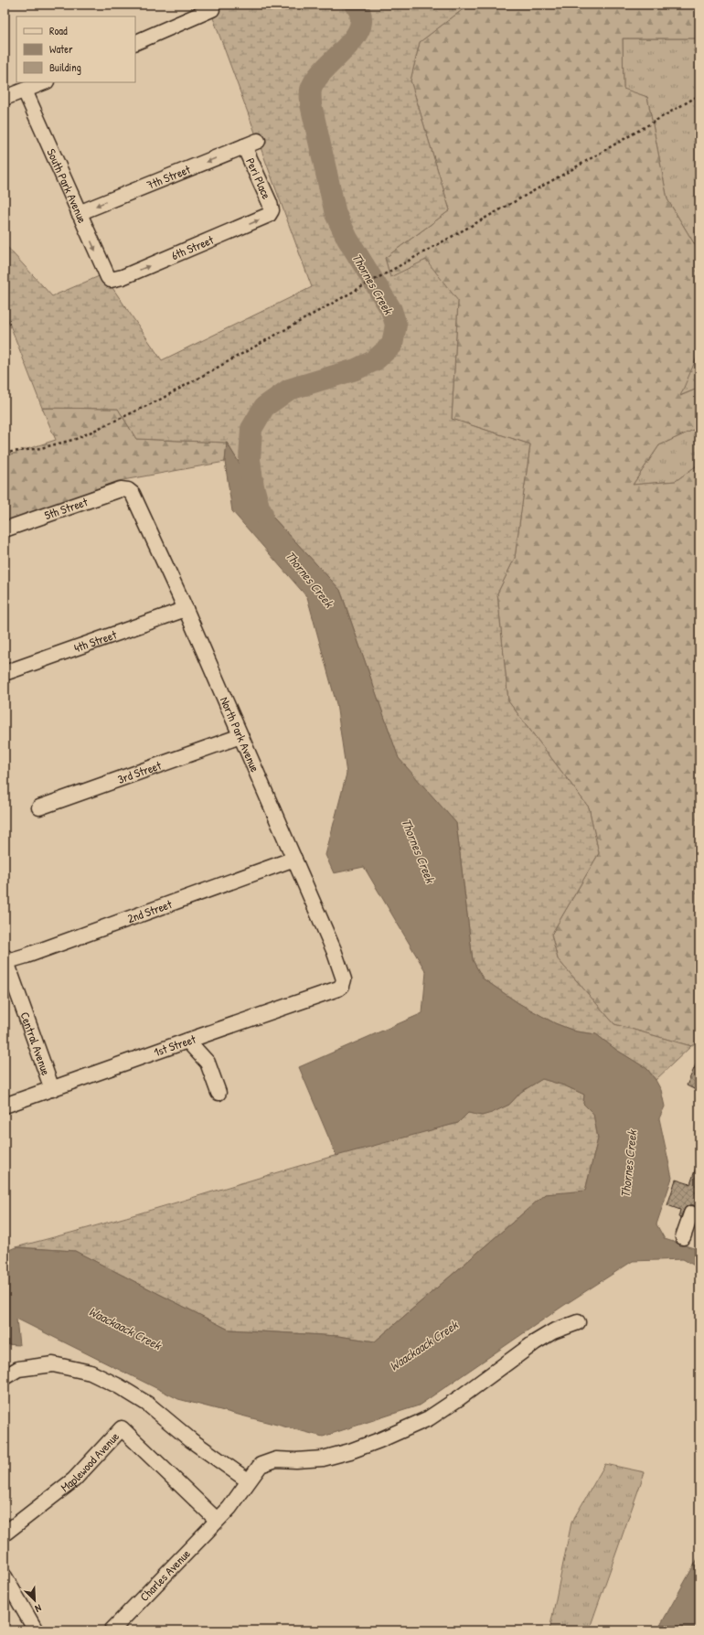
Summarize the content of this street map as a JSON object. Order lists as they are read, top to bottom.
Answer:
{
  "streets": {
    "street": [
      "7th Street",
      "Peri Place",
      "South Park Avenue",
      "6th Street",
      "5th Street",
      "4th Street",
      "North Park Avenue",
      "3rd Street",
      "2nd Street",
      "Central Avenue",
      "1st Street",
      "Maplewood Avenue",
      "Charles Avenue"
    ]
  },
  "crossings": [
    ["7th Street", "Peri Place"],
    ["7th Street", "South Park Avenue"],
    ["Peri Place", "6th Street"],
    ["South Park Avenue", "6th Street"],
    ["5th Street", "North Park Avenue"],
    ["4th Street", "North Park Avenue"],
    ["North Park Avenue", "3rd Street"],
    ["North Park Avenue", "2nd Street"],
    ["North Park Avenue", "1st Street"],
    ["2nd Street", "Central Avenue"],
    ["Central Avenue", "1st Street"],
    ["Maplewood Avenue", "Charles Avenue"]
  ],
  "one_way": ["7th Street", "South Park Avenue", "6th Street"],
  "water": ["Thornes Creek", "Waackaack Creek"],
  "legend": ["Road", "Water", "Building"],
  "north": "bottom right"
}
